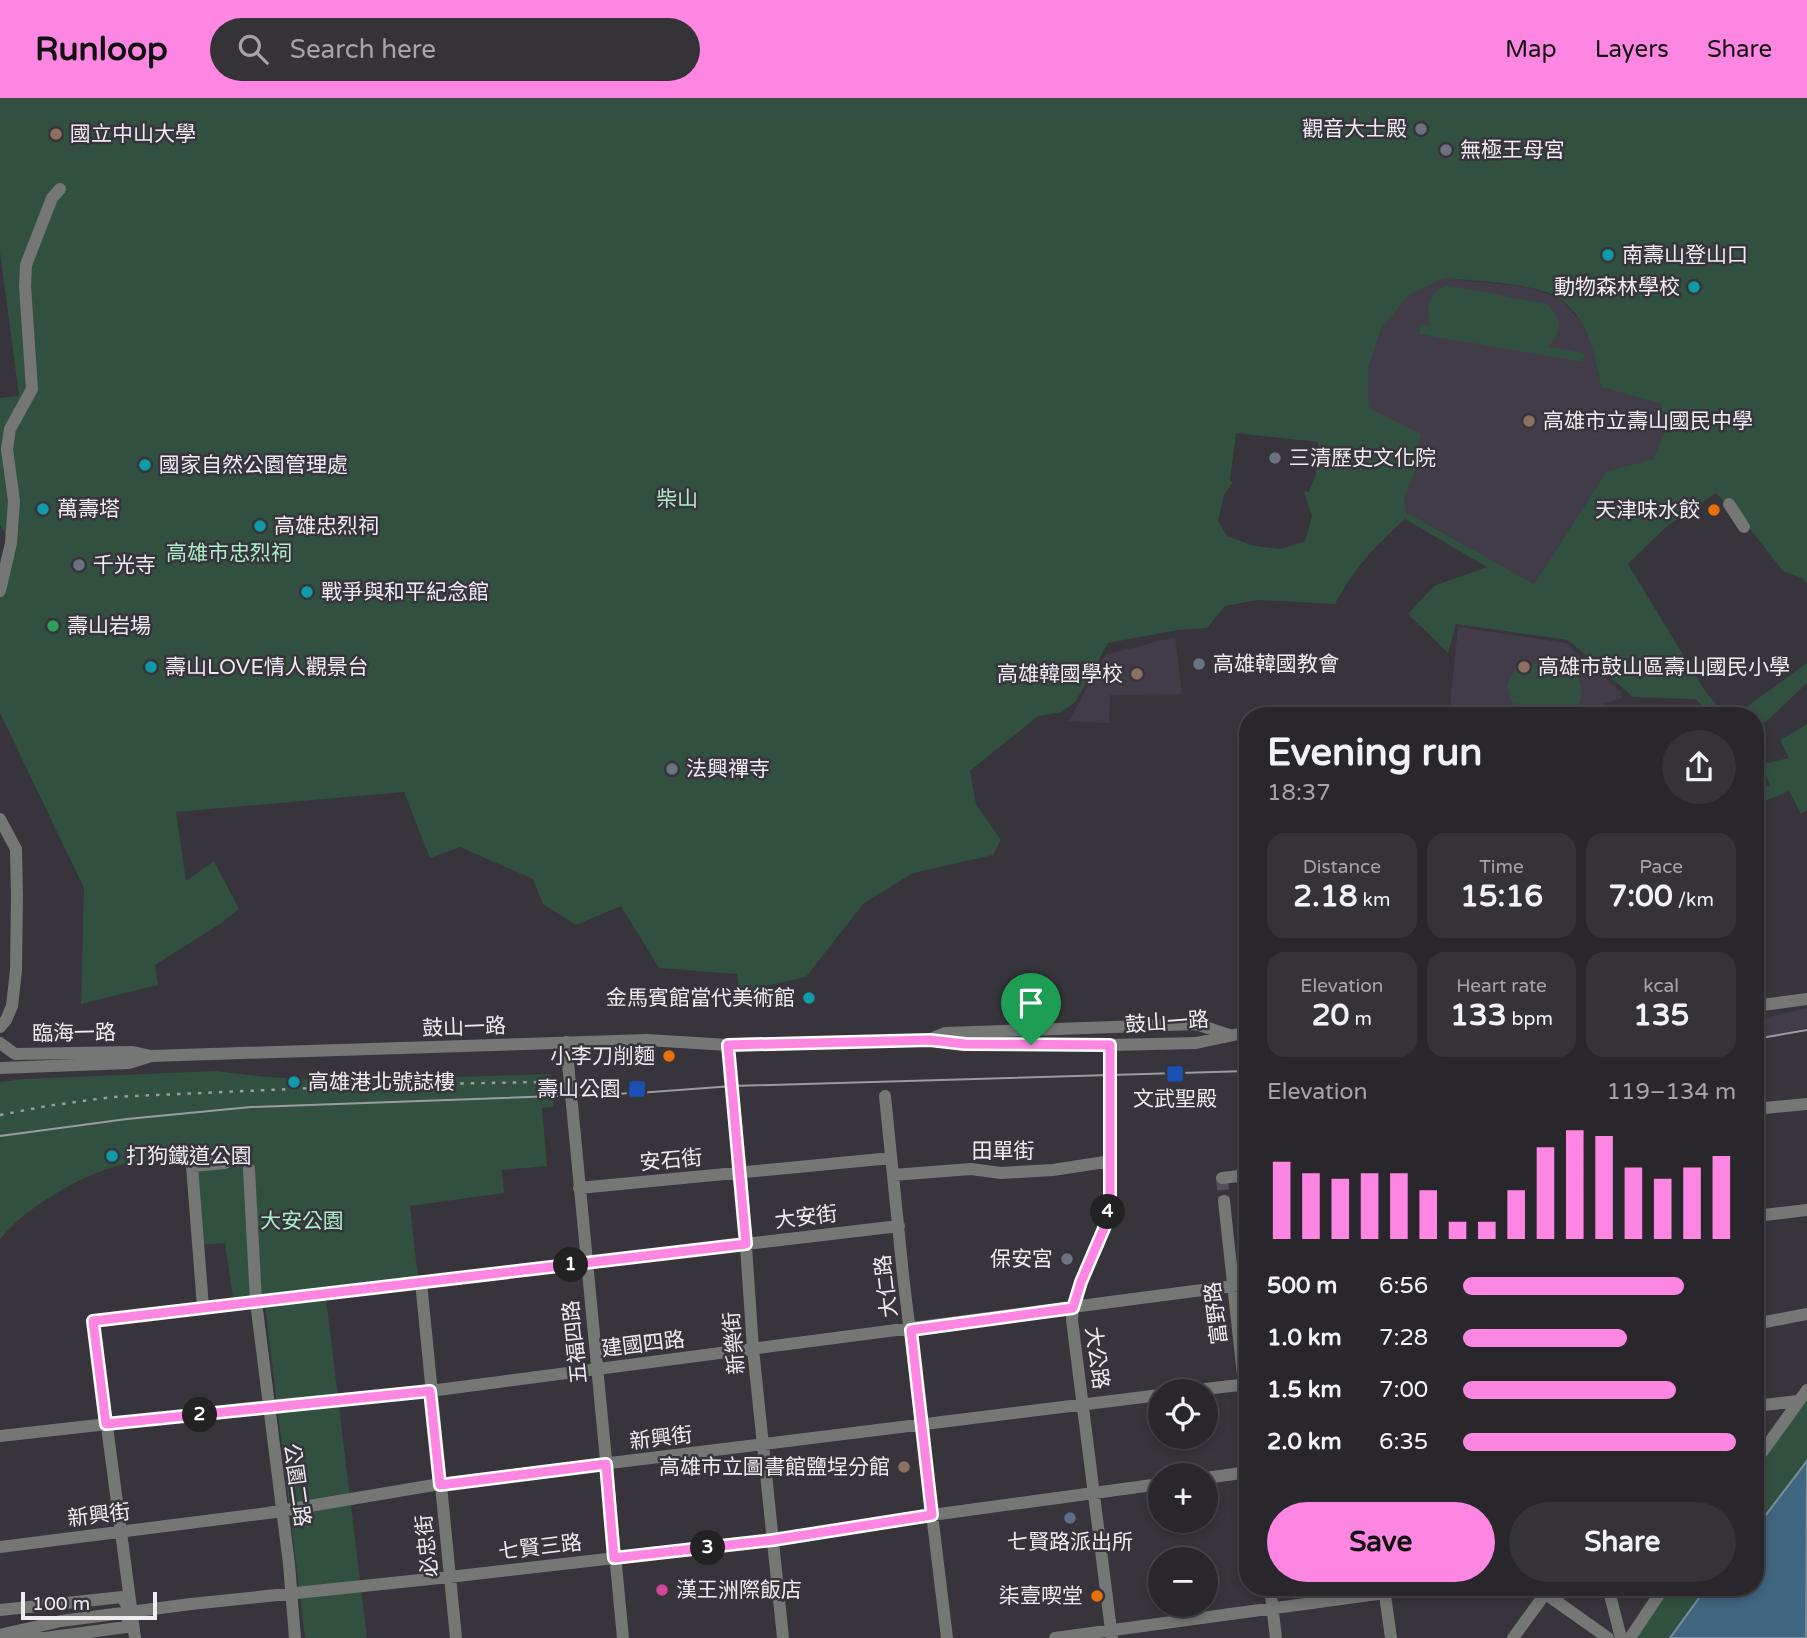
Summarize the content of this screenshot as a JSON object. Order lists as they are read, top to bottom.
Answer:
{
  "streets": {
    "street": [
      "鼓山一路",
      "臨海一路",
      "田單街",
      "安石街",
      "大安街",
      "大仁路",
      "富野路",
      "五福四路",
      "新樂街",
      "建國四路",
      "大公路",
      "新興街",
      "公園二路",
      "必忠街",
      "七賢三路"
    ]
  },
  "crossings": [
    ["鼓山一路", "臨海一路"],
    ["鼓山一路", "五福四路"],
    ["鼓山一路", "新樂街"],
    ["鼓山一路", "大公路"],
    ["田單街", "大仁路"],
    ["田單街", "大公路"],
    ["安石街", "大仁路"],
    ["安石街", "五福四路"],
    ["安石街", "新樂街"],
    ["大安街", "大仁路"],
    ["大安街", "五福四路"],
    ["大安街", "新樂街"],
    ["大安街", "建國四路"],
    ["大安街", "公園二路"],
    ["大安街", "必忠街"],
    ["大仁路", "建國四路"],
    ["大仁路", "新興街"],
    ["大仁路", "七賢三路"],
    ["富野路", "建國四路"],
    ["五福四路", "建國四路"],
    ["五福四路", "新興街"],
    ["五福四路", "七賢三路"],
    ["新樂街", "建國四路"],
    ["新樂街", "新興街"],
    ["新樂街", "七賢三路"],
    ["建國四路", "大公路"],
    ["建國四路", "公園二路"],
    ["建國四路", "必忠街"],
    ["大公路", "新興街"],
    ["大公路", "七賢三路"],
    ["新興街", "公園二路"],
    ["新興街", "必忠街"],
    ["公園二路", "七賢三路"],
    ["必忠街", "七賢三路"]
  ],
  "parks": ["柴山", "高雄市忠烈祠", "大安公園"],
  "places": {
    "other": [
      "觀音大士殿",
      "國立中山大學",
      "無極王母宮",
      "南壽山登山口",
      "動物森林學校",
      "高雄市立壽山國民中學",
      "三清歷史文化院",
      "國家自然公園管理處",
      "萬壽塔",
      "天津味水餃",
      "高雄忠烈祠",
      "千光寺",
      "戰爭與和平紀念館",
      "壽山岩場",
      "高雄韓國教會",
      "壽山LOVE情人觀景台",
      "高雄市鼓山區壽山國民小學",
      "高雄韓國學校",
      "法興禪寺",
      "金馬賓館當代美術館",
      "小李刀削麵",
      "高雄港北號誌樓",
      "打狗鐵道公園",
      "保安宮",
      "高雄市立圖書館鹽埕分館",
      "七賢路派出所",
      "漢王洲際飯店",
      "柒壹喫堂"
    ],
    "transit": ["文武聖殿", "壽山公園"]
  },
  "scale_bar": "100 m",
  "page": {
    "header": "Runloop",
    "search": "Search here",
    "nav": ["Map", "Layers", "Share"],
    "heading": ["Evening run", "18:37"],
    "stats": [
      ["Distance", "2.18 km"],
      ["Time", "15:16"],
      ["Pace", "7:00 /km"],
      ["Elevation", "20 m"],
      ["Heart rate", "133 bpm"],
      ["kcal", "135"]
    ],
    "chart": ["Elevation", "119–134 m"],
    "pins": [
      "4",
      "1",
      "2",
      "3"
    ],
    "list": [
      {
        "name": "500 m",
        "note": "6:56"
      },
      {
        "name": "1.0 km",
        "note": "7:28"
      },
      {
        "name": "1.5 km",
        "note": "7:00"
      },
      {
        "name": "2.0 km",
        "note": "6:35"
      }
    ],
    "map_buttons": ["+", "−"],
    "buttons": ["Save", "Share"],
    "scale": "100 m"
  }
}
